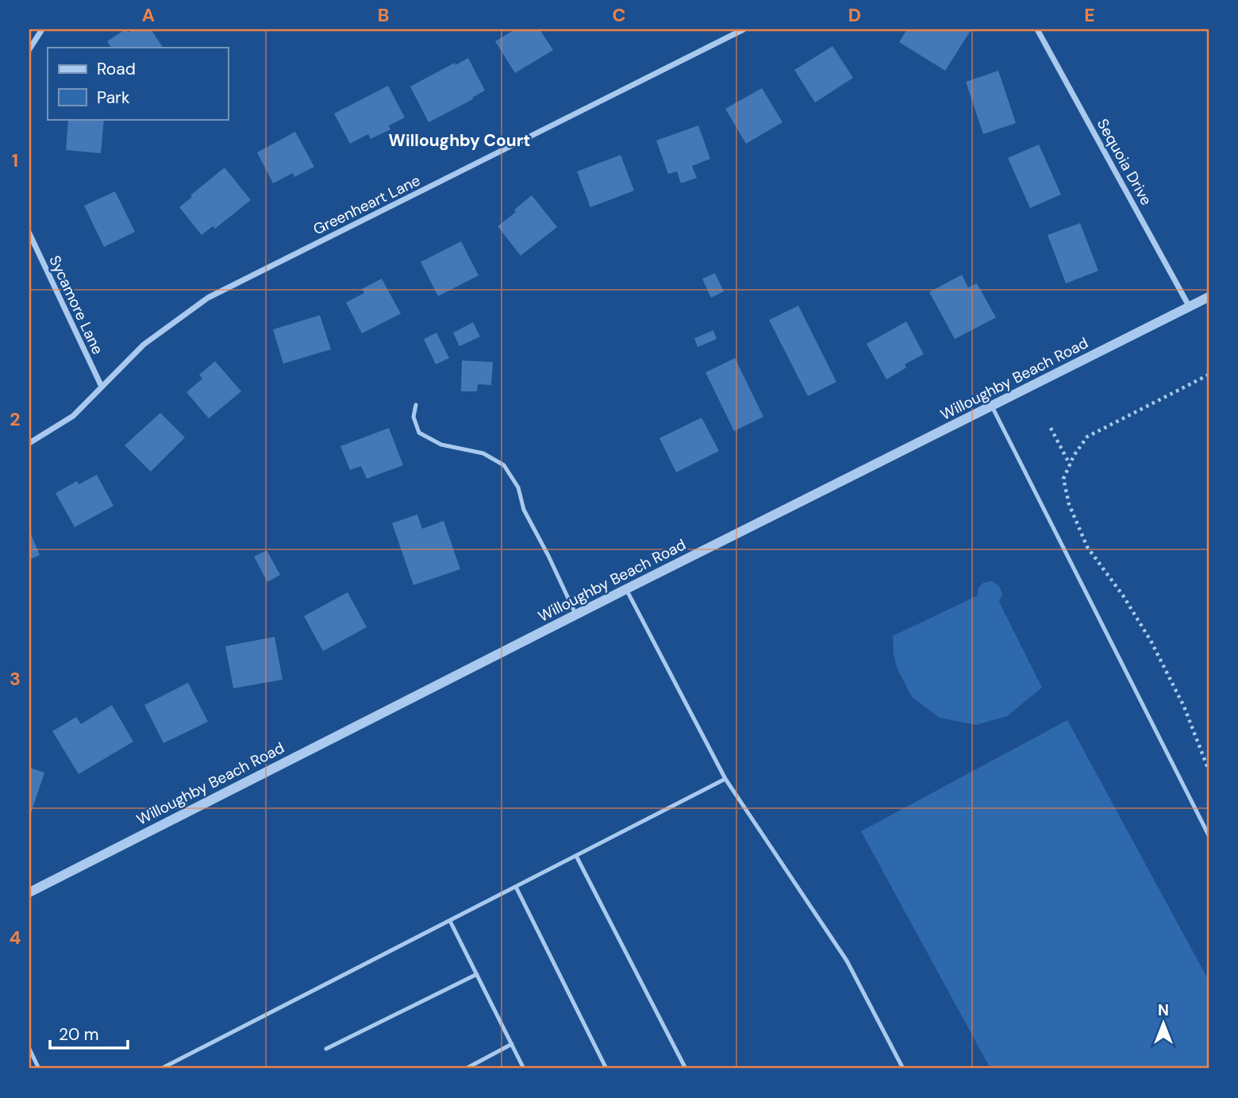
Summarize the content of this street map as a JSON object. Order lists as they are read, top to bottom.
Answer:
{
  "streets": {
    "street": [
      "Sequoia Drive",
      "Greenheart Lane",
      "Sycamore Lane",
      "Willoughby Beach Road"
    ]
  },
  "crossings": [
    ["Sequoia Drive", "Willoughby Beach Road"],
    ["Greenheart Lane", "Sycamore Lane"]
  ],
  "districts": ["Willoughby Court"],
  "legend": ["Road", "Park"],
  "scale_bar": "20 m",
  "north": "top",
  "grid": {
    "columns": [
      "A",
      "B",
      "C",
      "D",
      "E"
    ],
    "rows": [
      "1",
      "2",
      "3",
      "4"
    ]
  }
}
